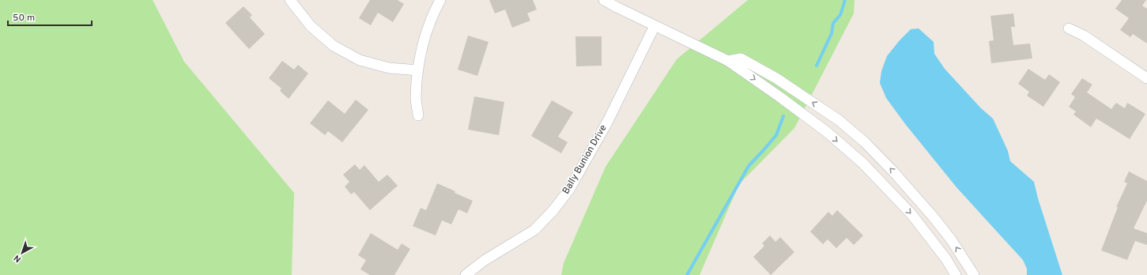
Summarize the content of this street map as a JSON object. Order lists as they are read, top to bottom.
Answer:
{
  "streets": {
    "street": ["Bally Bunion Drive"]
  },
  "scale_bar": "50 m",
  "north": "bottom left"
}
